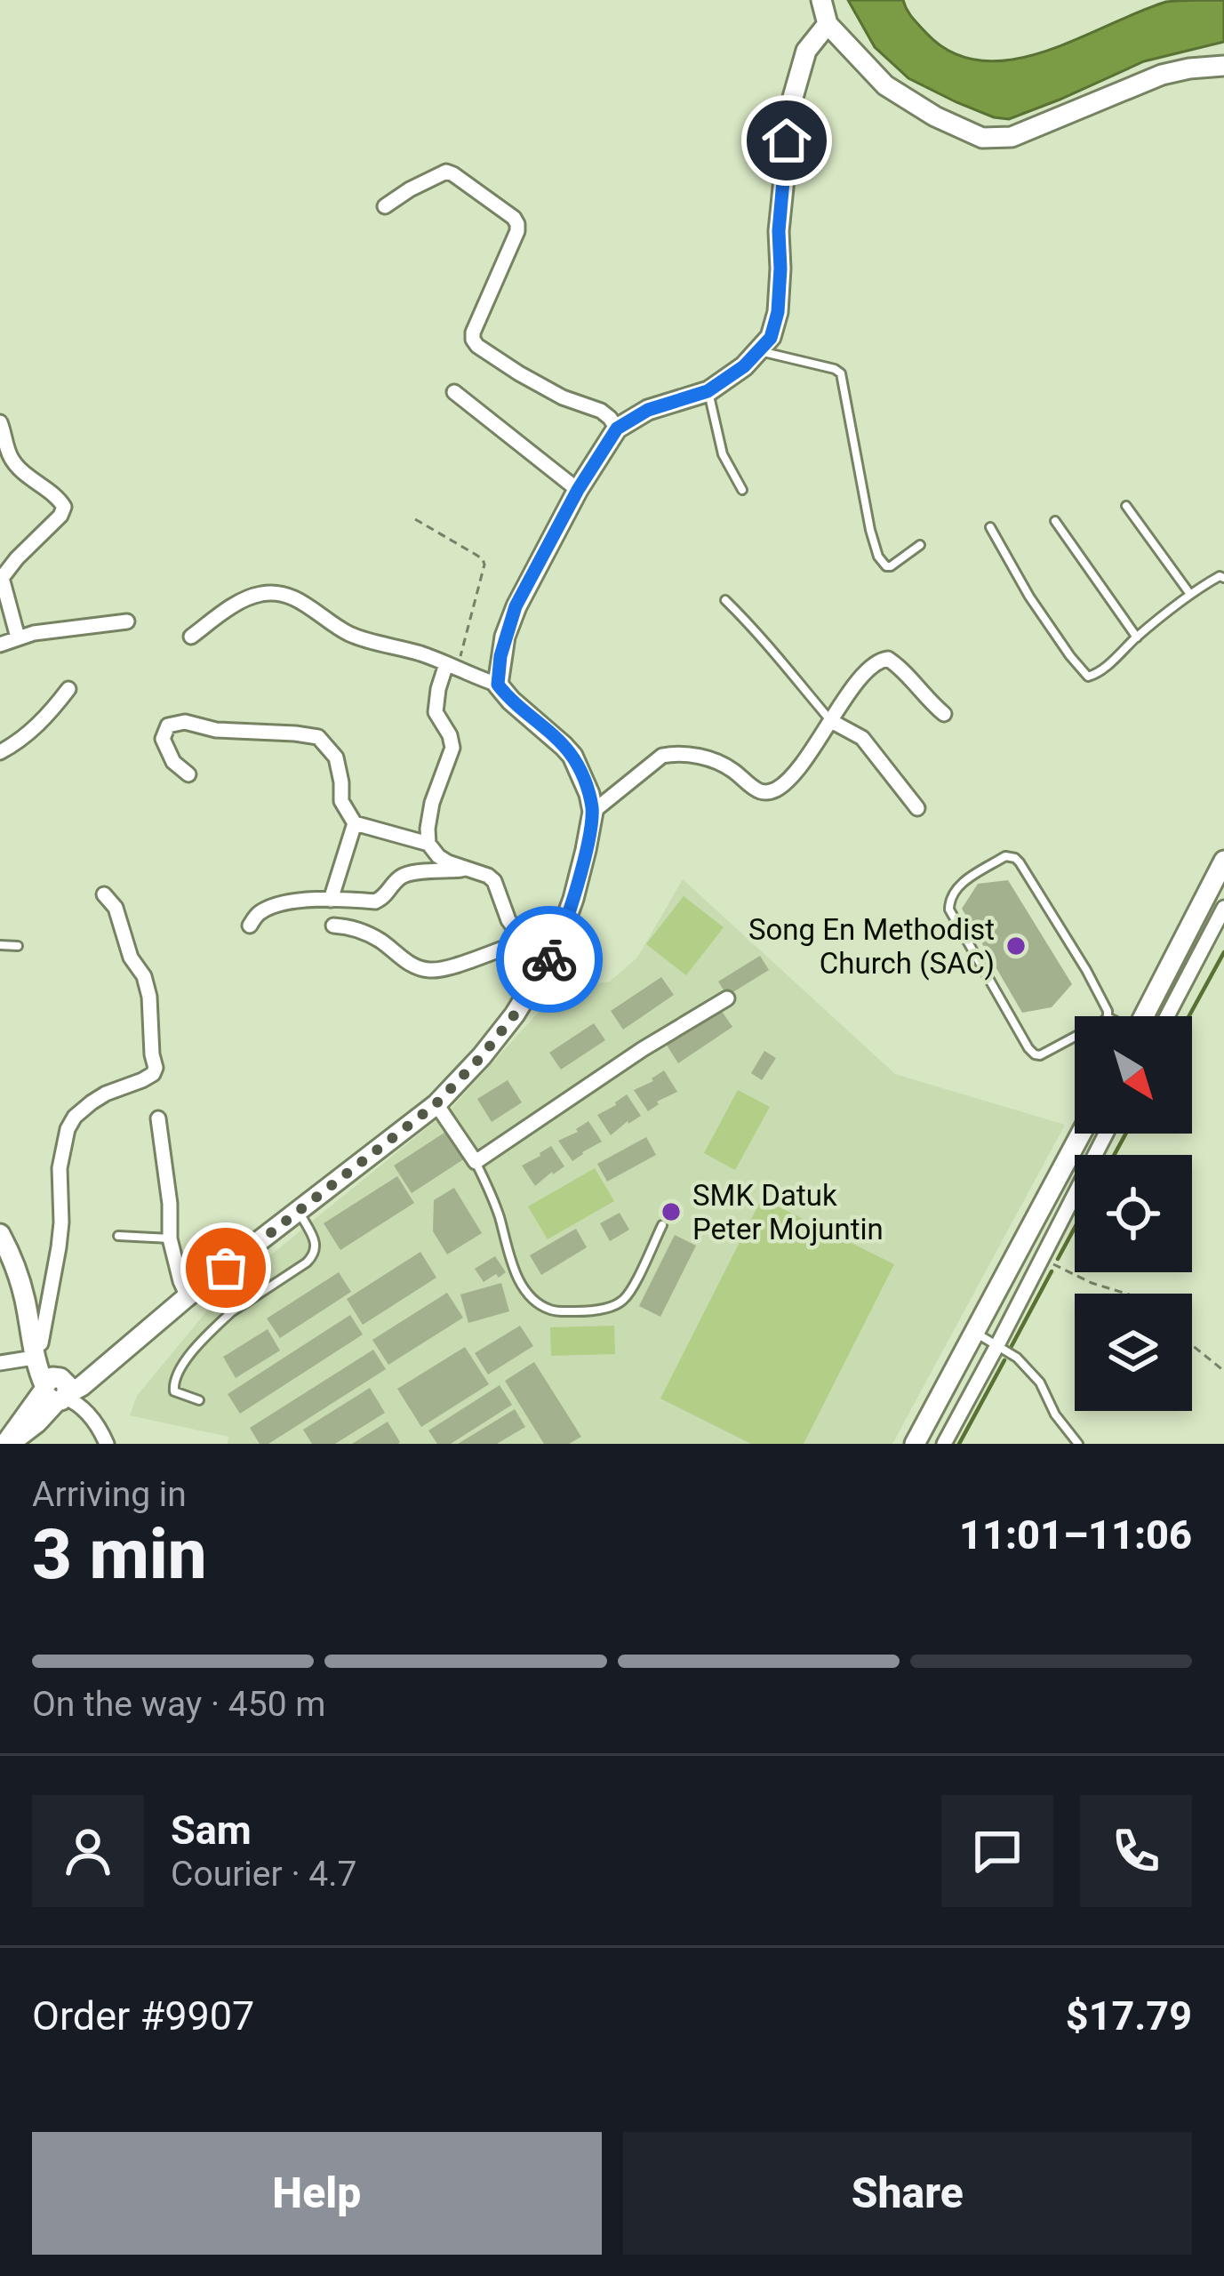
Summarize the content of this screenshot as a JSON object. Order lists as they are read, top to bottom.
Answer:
{
  "places": ["Song En Methodist Church (SAC)", "SMK Datuk Peter Mojuntin"],
  "north": "bottom right",
  "page": {
    "heading": ["3 min", "Arriving in", "11:01–11:06"],
    "panel": [
      "Sam",
      "Courier · 4.7",
      "Order #9907",
      "$17.79"
    ],
    "bar": "On the way · 450 m",
    "buttons": ["Help", "Share"]
  }
}
